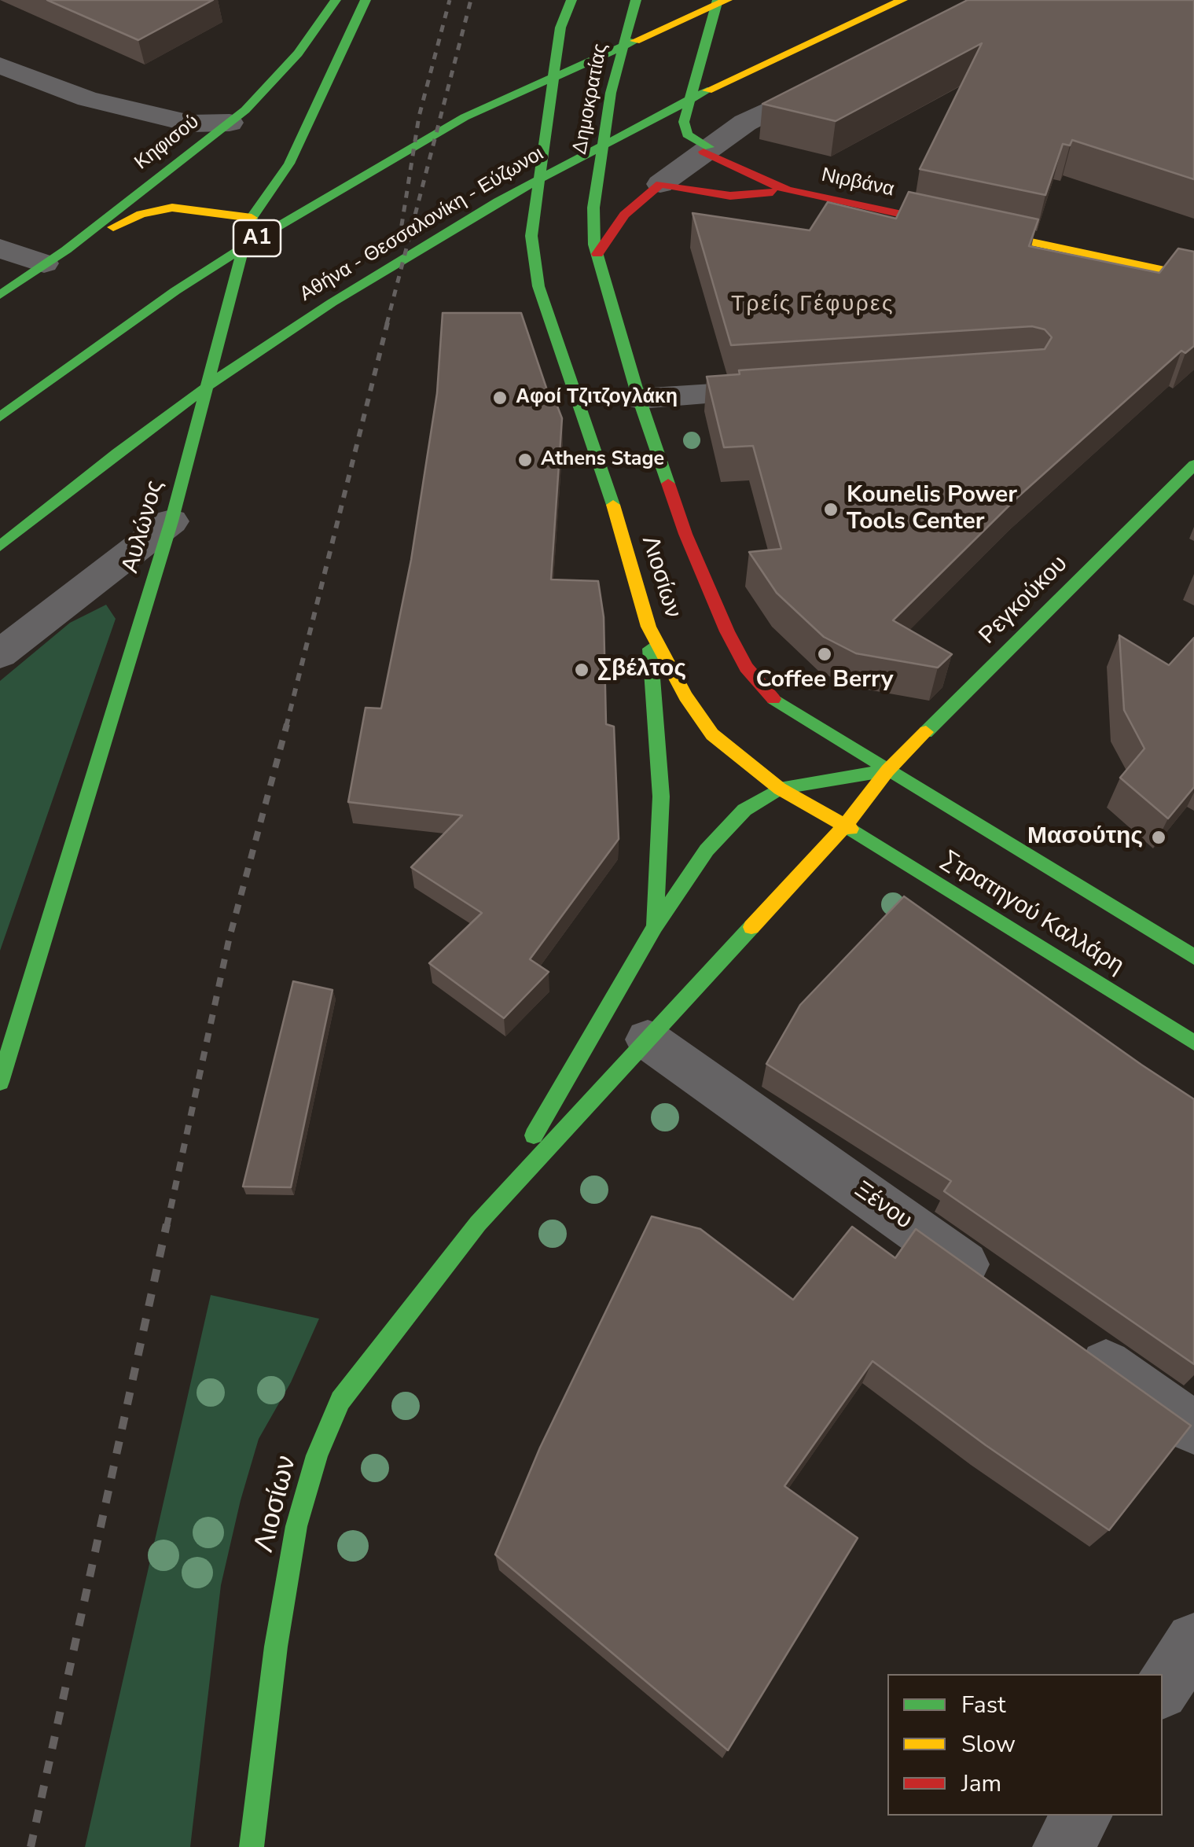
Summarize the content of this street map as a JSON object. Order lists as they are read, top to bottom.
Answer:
{
  "streets": {
    "main road": [
      "Δημοκρατίας",
      "Κηφισού",
      "Νιρβάνα",
      "Αθήνα - Θεσσαλονίκη - Εύζωνοι",
      "Α1",
      "Αυλώνος",
      "Λιοσίων",
      "Ρεγκούκου",
      "Στρατηγού Καλλάρη"
    ],
    "street": ["Ξένου"]
  },
  "crossings": [
    ["Δημοκρατίας", "Λιοσίων"],
    ["Λιοσίων", "Ρεγκούκου"],
    ["Λιοσίων", "Στρατηγού Καλλάρη"],
    ["Λιοσίων", "Ξένου"],
    ["Ρεγκούκου", "Στρατηγού Καλλάρη"]
  ],
  "districts": ["Τρείς Γέφυρες"],
  "places": [
    "Αφοί Τζιτζογλάκη",
    "Athens Stage",
    "Kounelis Power Tools Center",
    "Coffee Berry",
    "Σβέλτος",
    "Μασούτης"
  ],
  "legend": ["Fast", "Slow", "Jam"]
}
